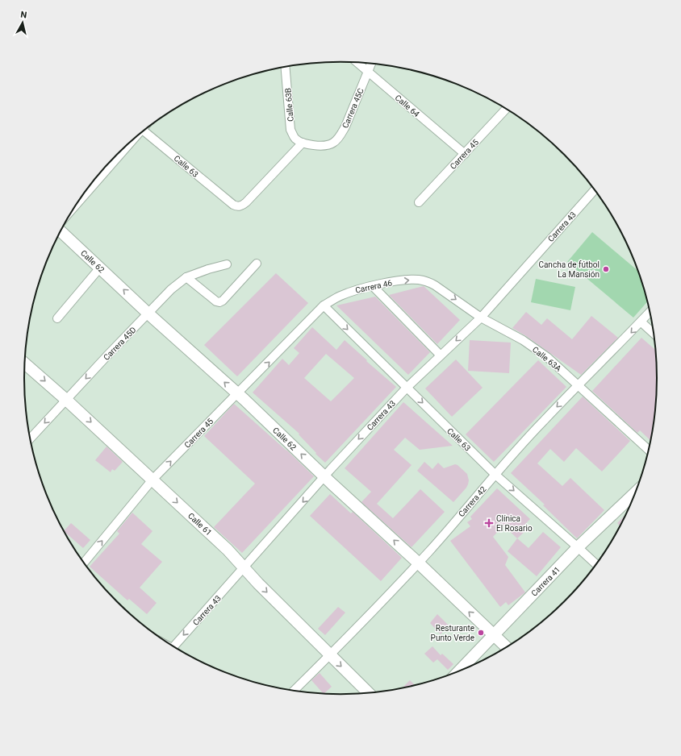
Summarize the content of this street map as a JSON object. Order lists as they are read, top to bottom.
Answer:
{
  "streets": {
    "street": [
      "Calle 63B",
      "Calle 64",
      "Carrera 45C",
      "Carrera 45",
      "Calle 63",
      "Carrera 43",
      "Calle 62",
      "Carrera 46",
      "Carrera 45D",
      "Calle 63A",
      "Carrera 42",
      "Calle 61",
      "Carrera 41"
    ]
  },
  "crossings": [
    ["Calle 63B", "Carrera 45C"],
    ["Calle 63B", "Calle 63"],
    ["Calle 64", "Carrera 45C"],
    ["Calle 64", "Carrera 45"],
    ["Carrera 45C", "Calle 63"],
    ["Carrera 45", "Calle 63"],
    ["Carrera 45", "Calle 62"],
    ["Carrera 45", "Carrera 46"],
    ["Carrera 45", "Calle 61"],
    ["Calle 63", "Carrera 43"],
    ["Calle 63", "Carrera 46"],
    ["Calle 63", "Carrera 42"],
    ["Calle 63", "Carrera 41"],
    ["Carrera 43", "Calle 62"],
    ["Carrera 43", "Calle 63A"],
    ["Carrera 43", "Calle 61"],
    ["Calle 62", "Carrera 45D"],
    ["Calle 62", "Carrera 42"],
    ["Calle 62", "Carrera 41"],
    ["Carrera 46", "Calle 63A"],
    ["Carrera 45D", "Calle 61"],
    ["Calle 63A", "Carrera 42"],
    ["Carrera 42", "Calle 61"]
  ],
  "one_way": [
    "Carrera 45",
    "Calle 63",
    "Carrera 43",
    "Calle 62",
    "Carrera 46",
    "Carrera 42",
    "Calle 61"
  ],
  "places": {
    "other": ["Cancha de fútbol La Mansión", "Resturante Punto Verde"],
    "health": ["Clínica El Rosario"]
  },
  "north": "top"
}
